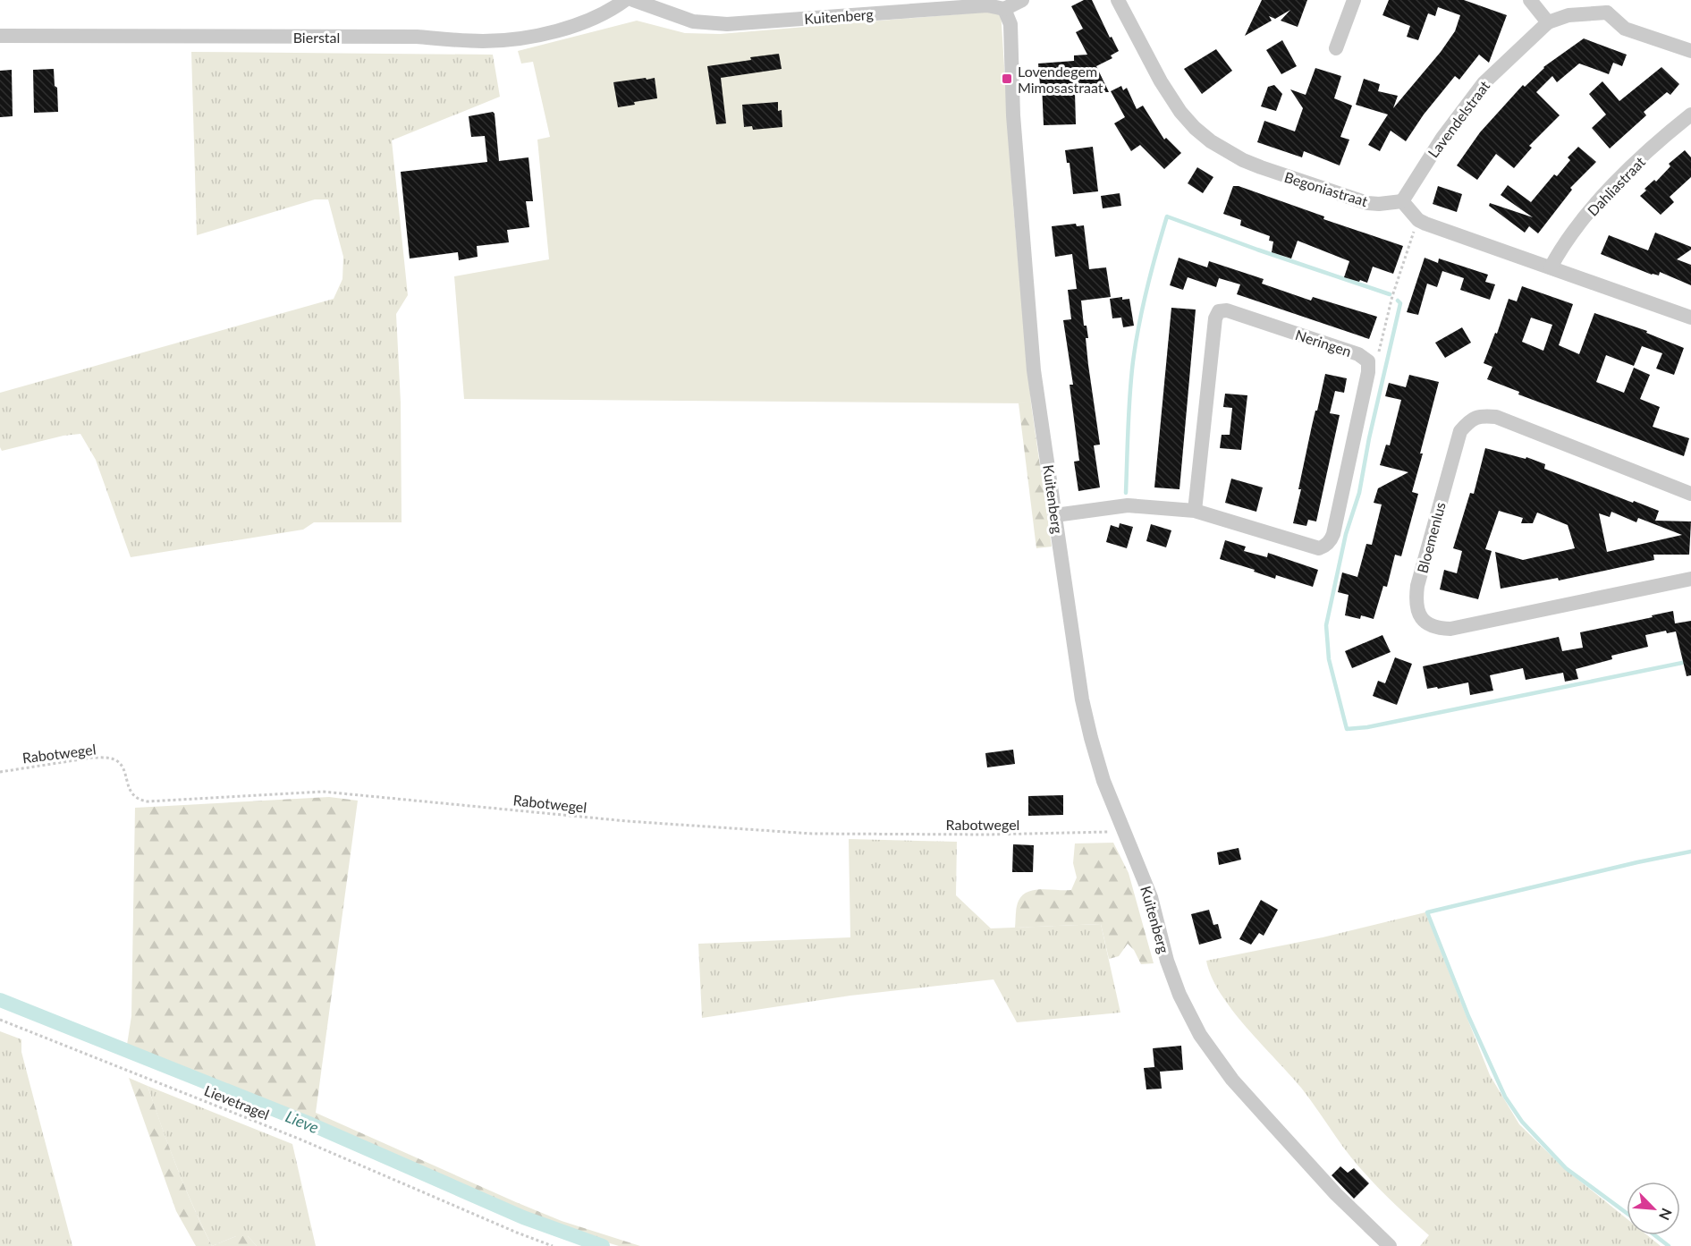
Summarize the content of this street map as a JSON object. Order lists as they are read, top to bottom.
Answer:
{
  "streets": {
    "street": [
      "Kuitenberg",
      "Bierstal",
      "Lavendelstraat",
      "Dahliastraat",
      "Begoniastraat",
      "Neringen",
      "Bloemenlus"
    ],
    "path": ["Rabotwegel", "Lievetragel"]
  },
  "crossings": [
    ["Kuitenberg", "Neringen"],
    ["Kuitenberg", "Rabotwegel"],
    ["Lavendelstraat", "Begoniastraat"]
  ],
  "water": ["Lieve"],
  "places": {
    "transit": ["Lovendegem Mimosastraat"]
  },
  "north": "bottom right"
}
